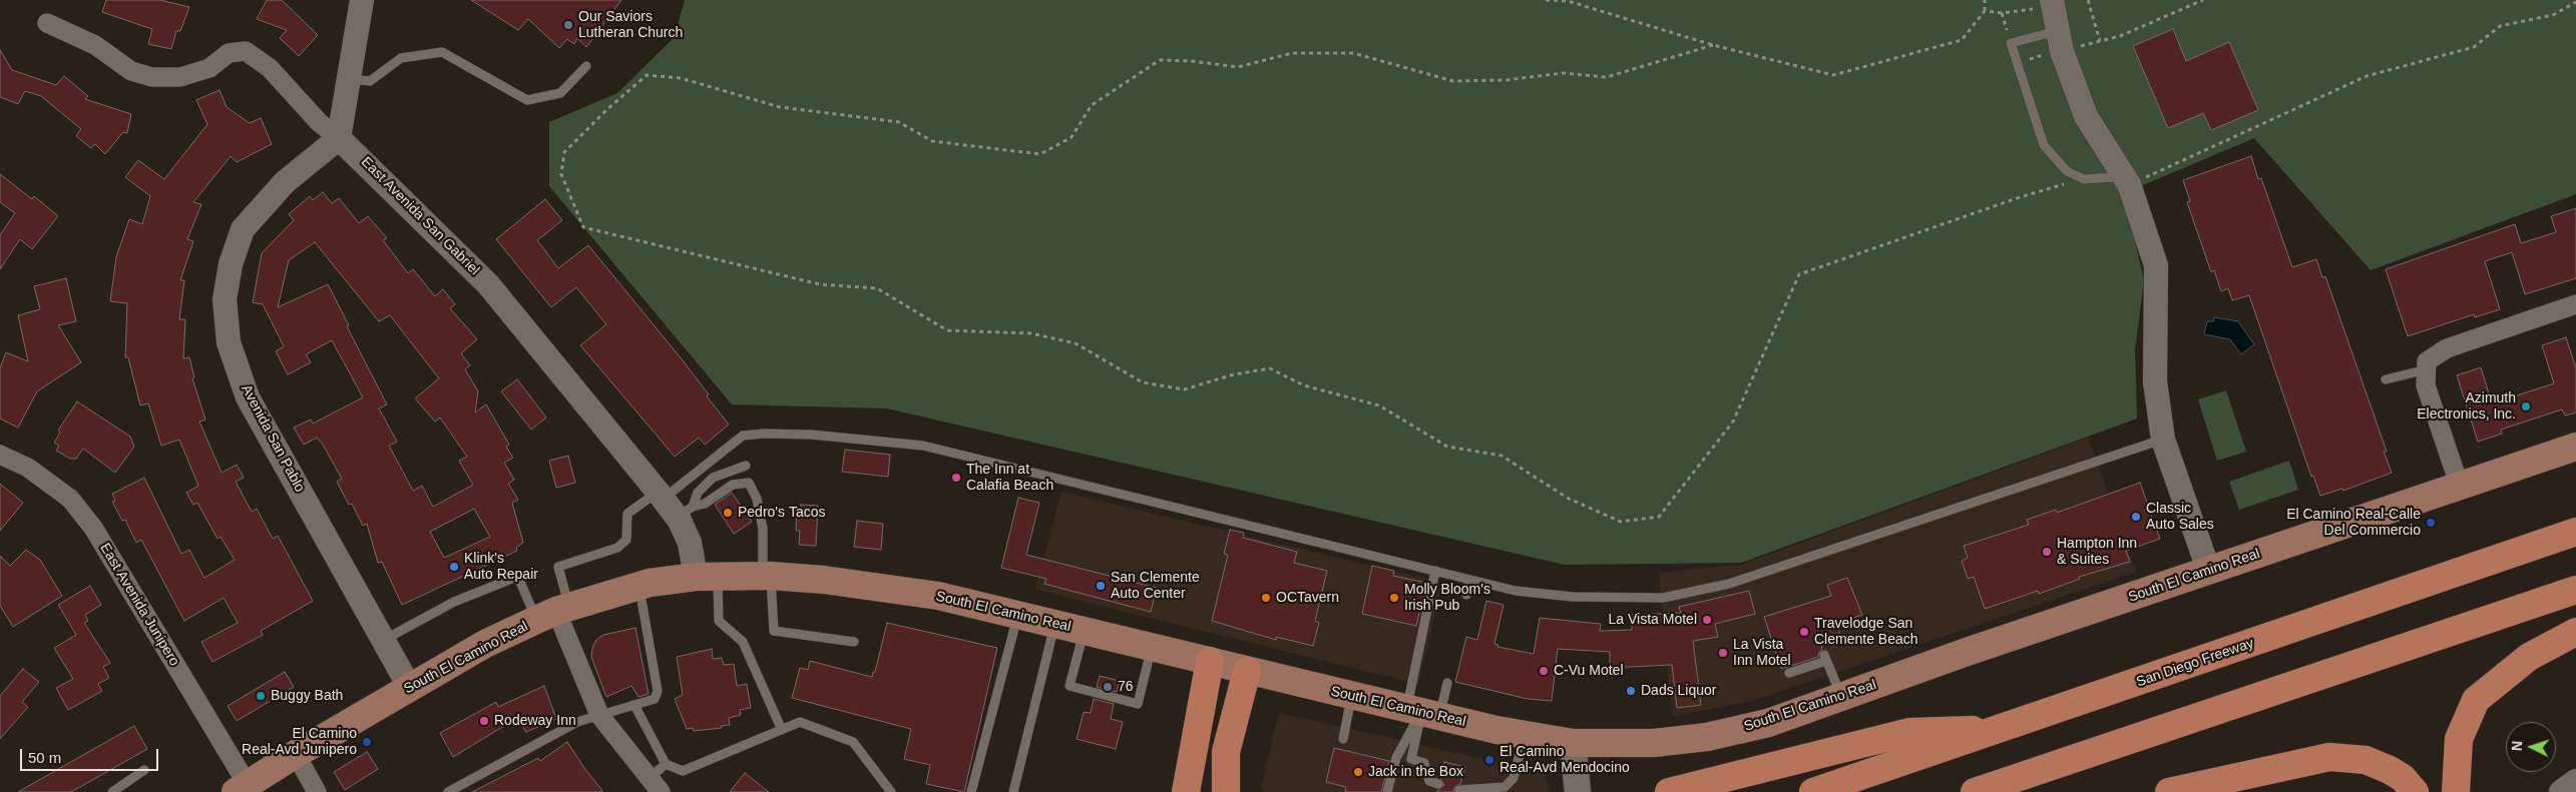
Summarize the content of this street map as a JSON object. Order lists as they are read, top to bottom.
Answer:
{
  "streets": {
    "highway": ["San Diego Freeway"],
    "main road": ["South El Camino Real"],
    "street": ["East Avenida San Gabriel", "Avenida San Pablo", "East Avenida Junipero"]
  },
  "crossings": [
    ["East Avenida San Gabriel", "Avenida San Pablo"],
    ["East Avenida San Gabriel", "South El Camino Real"],
    ["Avenida San Pablo", "South El Camino Real"],
    ["South El Camino Real", "East Avenida Junipero"]
  ],
  "places": [
    "Our Saviors Lutheran Church",
    "Azimuth Electronics, Inc.",
    "The Inn at Calafia Beach",
    "Pedro's Tacos",
    "Classic Auto Sales",
    "El Camino Real-Calle Del Commercio",
    "Hampton Inn & Suites",
    "Klink's Auto Repair",
    "San Clemente Auto Center",
    "OCTavern",
    "Molly Bloom's Irish Pub",
    "La Vista Motel",
    "Travelodge San Clemente Beach",
    "La Vista Inn Motel",
    "C-Vu Motel",
    "76",
    "Dads Liquor",
    "Buggy Bath",
    "Rodeway Inn",
    "El Camino Real-Avd Junipero",
    "El Camino Real-Avd Mendocino",
    "Jack in the Box"
  ],
  "scale_bar": "50 m",
  "north": "left"
}
